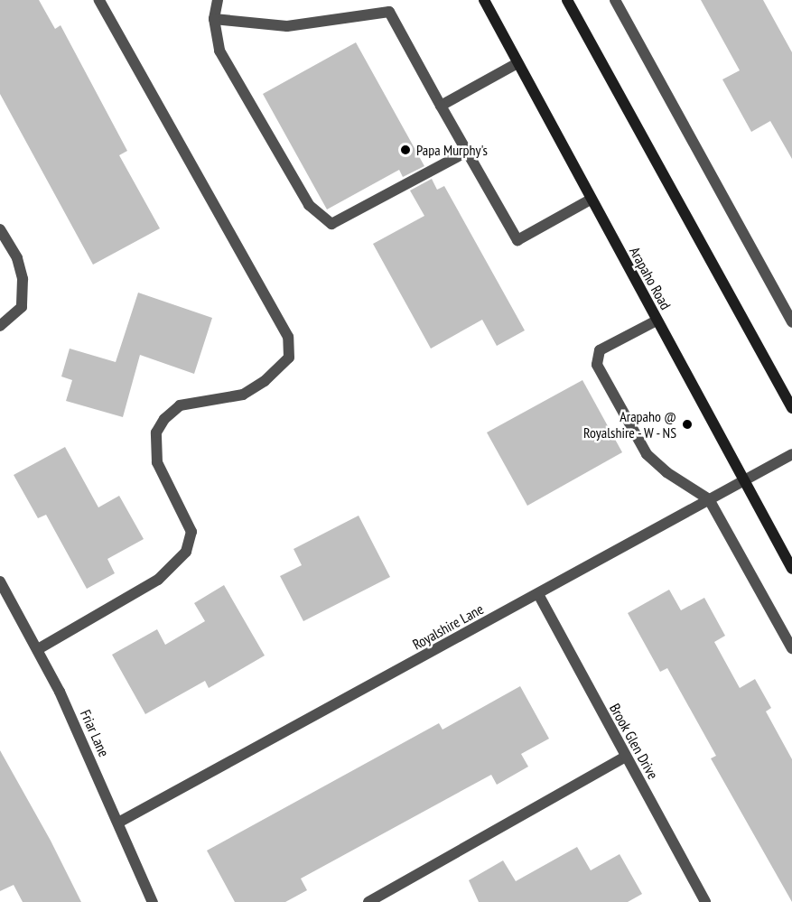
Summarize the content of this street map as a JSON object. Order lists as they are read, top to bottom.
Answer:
{
  "streets": {
    "main road": ["Arapaho Road"],
    "street": ["Royalshire Lane", "Friar Lane", "Brook Glen Drive"]
  },
  "crossings": [
    ["Arapaho Road", "Royalshire Lane"],
    ["Royalshire Lane", "Friar Lane"],
    ["Royalshire Lane", "Brook Glen Drive"]
  ],
  "places": ["Papa Murphy's", "Arapaho @ Royalshire - W - NS"]
}
